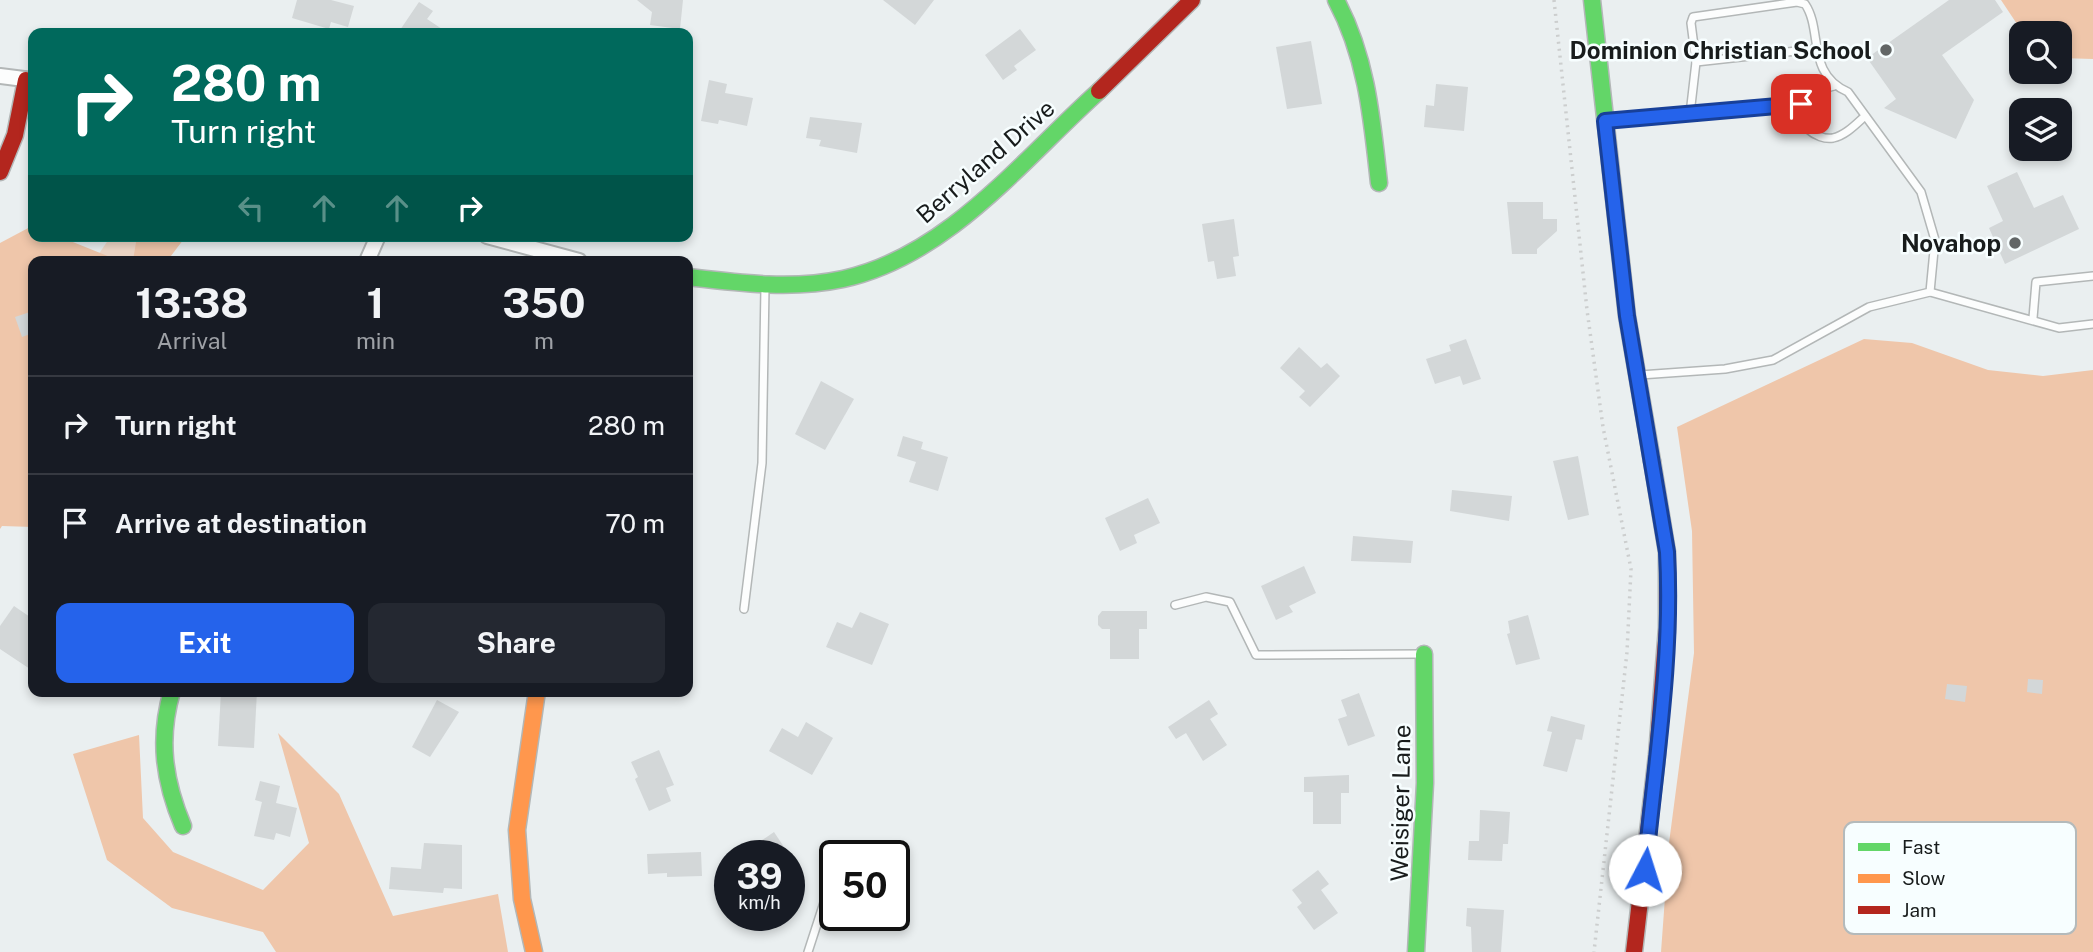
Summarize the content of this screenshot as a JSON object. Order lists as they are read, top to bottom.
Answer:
{
  "streets": {
    "street": ["Berryland Drive", "Weisiger Lane"]
  },
  "places": ["Dominion Christian School", "Novahop"],
  "legend": ["Fast", "Slow", "Jam"],
  "page": {
    "turn": ["280 m", "Turn right"],
    "eta": [
      "13:38",
      "Arrival",
      "1",
      "min",
      "350",
      "m"
    ],
    "list": [
      {
        "name": "Turn right",
        "value": "280 m"
      },
      {
        "name": "Arrive at destination",
        "value": "70 m"
      }
    ],
    "buttons": ["Exit", "Share"],
    "speed": "39 km/h",
    "limit": "50"
  }
}
